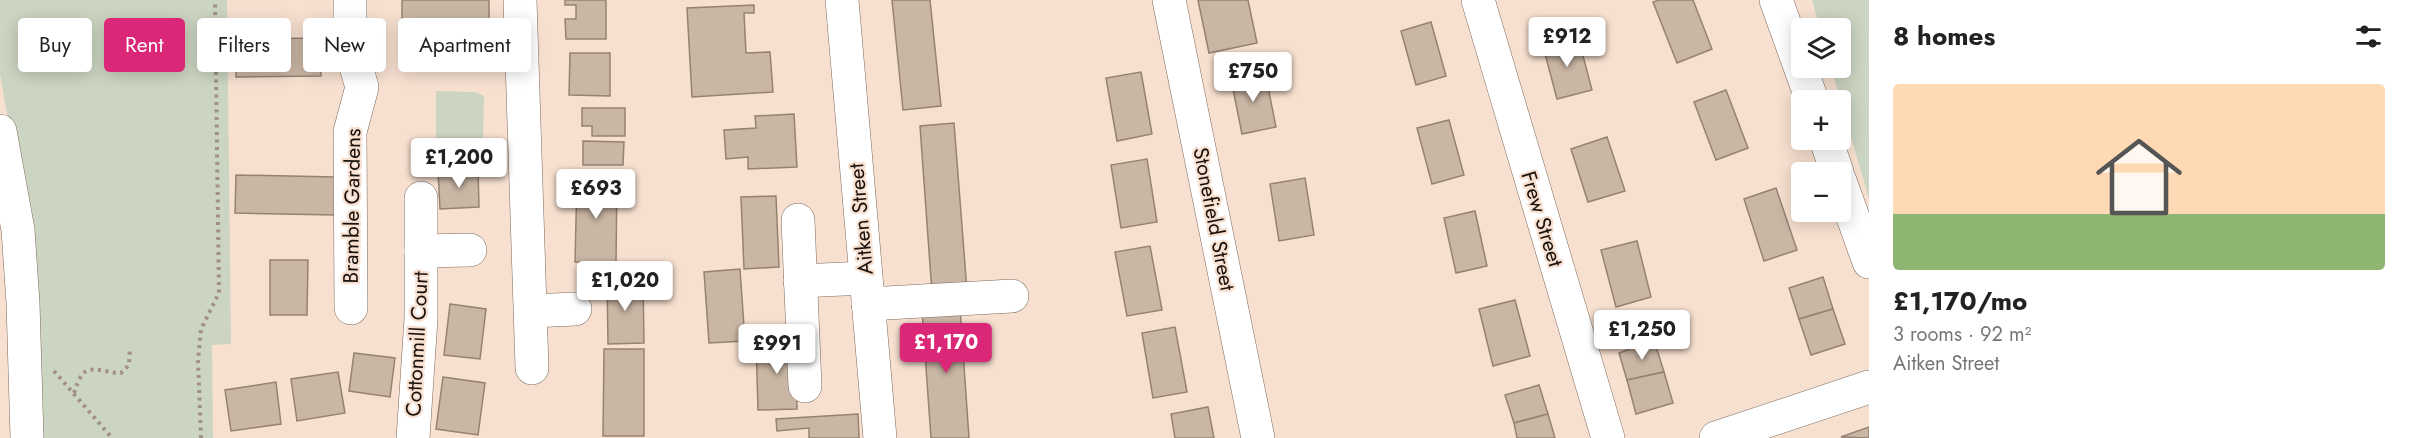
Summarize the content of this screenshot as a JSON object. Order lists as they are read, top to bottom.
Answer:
{
  "streets": {
    "street": [
      "Bramble Gardens",
      "Aitken Street",
      "Stonefield Street",
      "Frew Street",
      "Cottonmill Court"
    ]
  },
  "page": {
    "heading": "8 homes",
    "price": [
      "£912",
      "£750",
      "£1,200",
      "£693",
      "£1,020",
      "£1,250",
      "£1,170",
      "£991"
    ],
    "map_buttons": ["+", "−"],
    "chip": [
      "Buy",
      "Rent",
      "Filters",
      "New",
      "Apartment"
    ],
    "list": [
      {
        "name": "£1,170/mo",
        "note": "3 rooms · 92 m² · Aitken Street"
      }
    ]
  }
}
